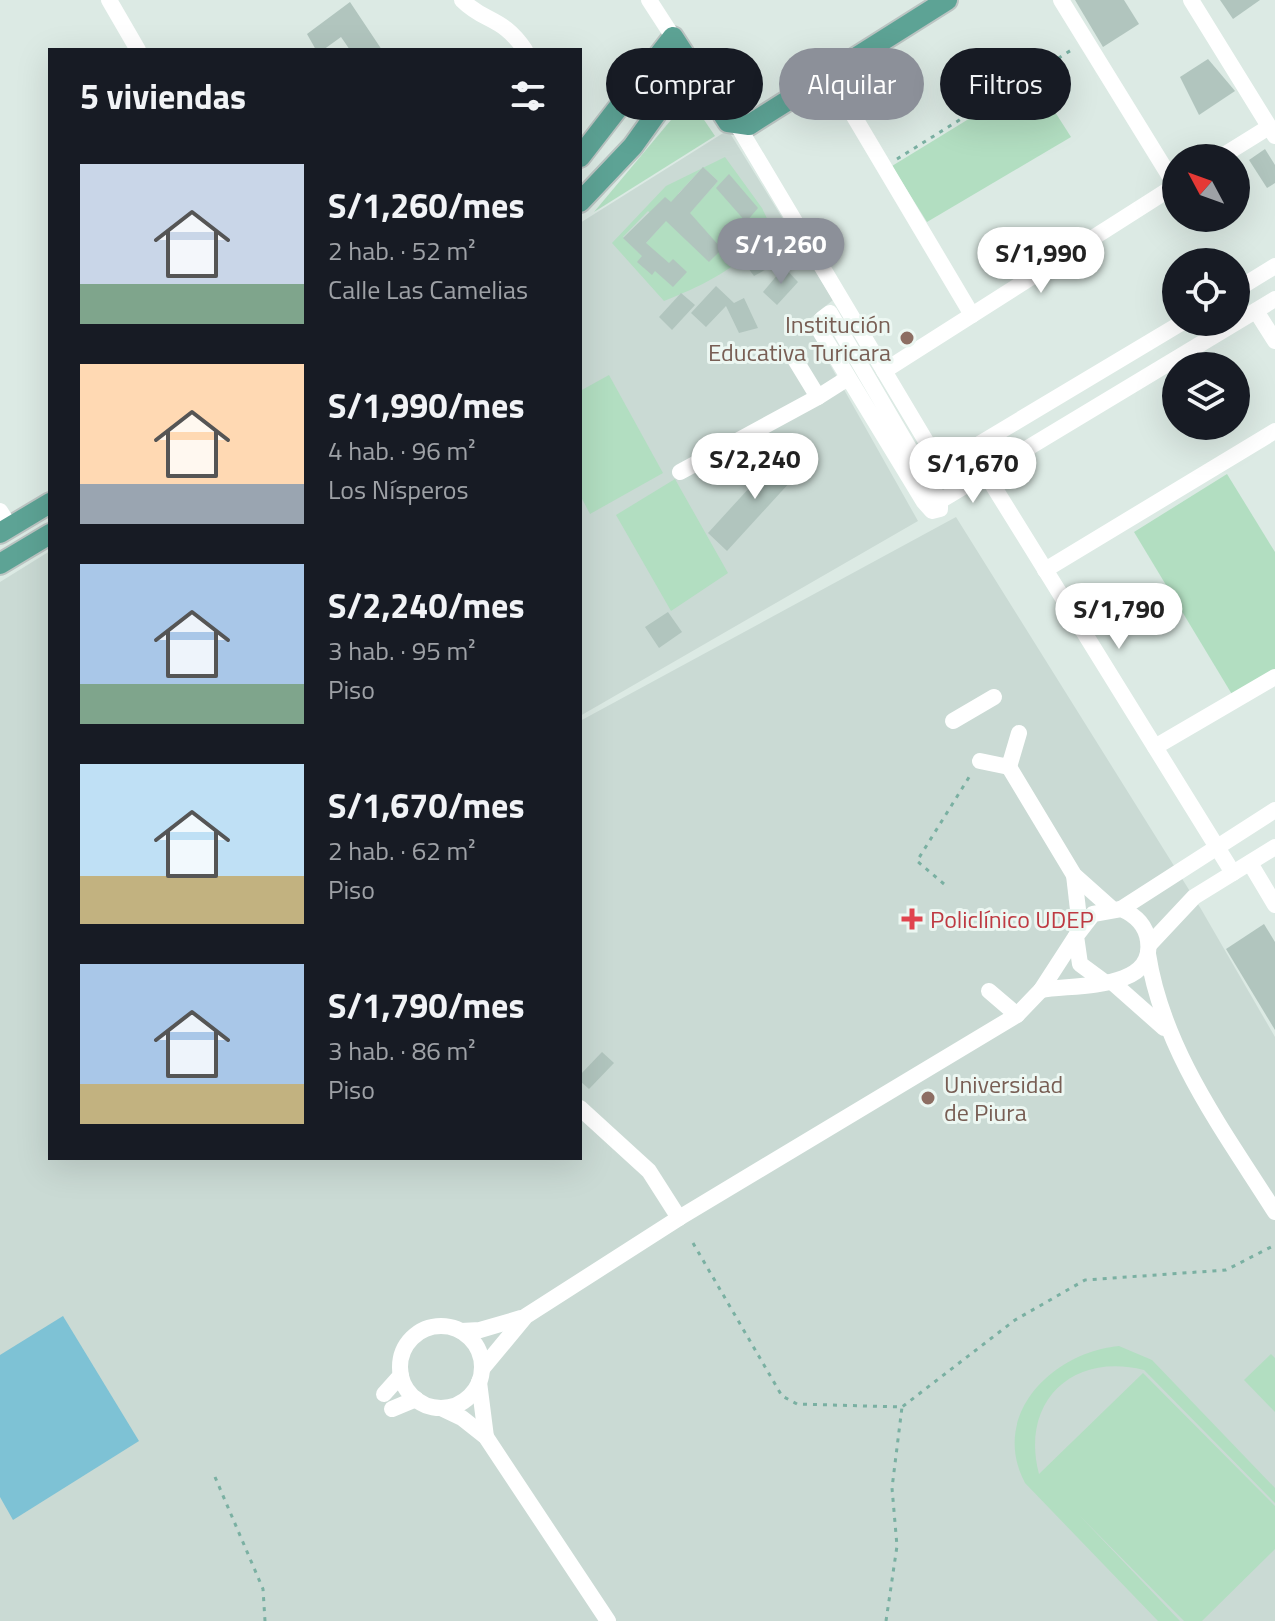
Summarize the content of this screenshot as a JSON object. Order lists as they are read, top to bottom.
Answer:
{
  "places": {
    "other": ["Institución Educativa Turicara", "Universidad de Piura"],
    "health": ["Policlínico UDEP"]
  },
  "north": "top left",
  "page": {
    "chip": ["Comprar", "Alquilar", "Filtros"],
    "heading": "5 viviendas",
    "list": [
      {
        "name": "S/1,260/mes",
        "note": "2 hab. · 52 m² · Calle Las Camelias"
      },
      {
        "name": "S/1,990/mes",
        "note": "4 hab. · 96 m² · Los Nísperos"
      },
      {
        "name": "S/2,240/mes",
        "note": "3 hab. · 95 m² · Piso"
      },
      {
        "name": "S/1,670/mes",
        "note": "2 hab. · 62 m² · Piso"
      },
      {
        "name": "S/1,790/mes",
        "note": "3 hab. · 86 m² · Piso"
      }
    ],
    "price": [
      "S/1,260",
      "S/1,990",
      "S/2,240",
      "S/1,670",
      "S/1,790"
    ]
  }
}
